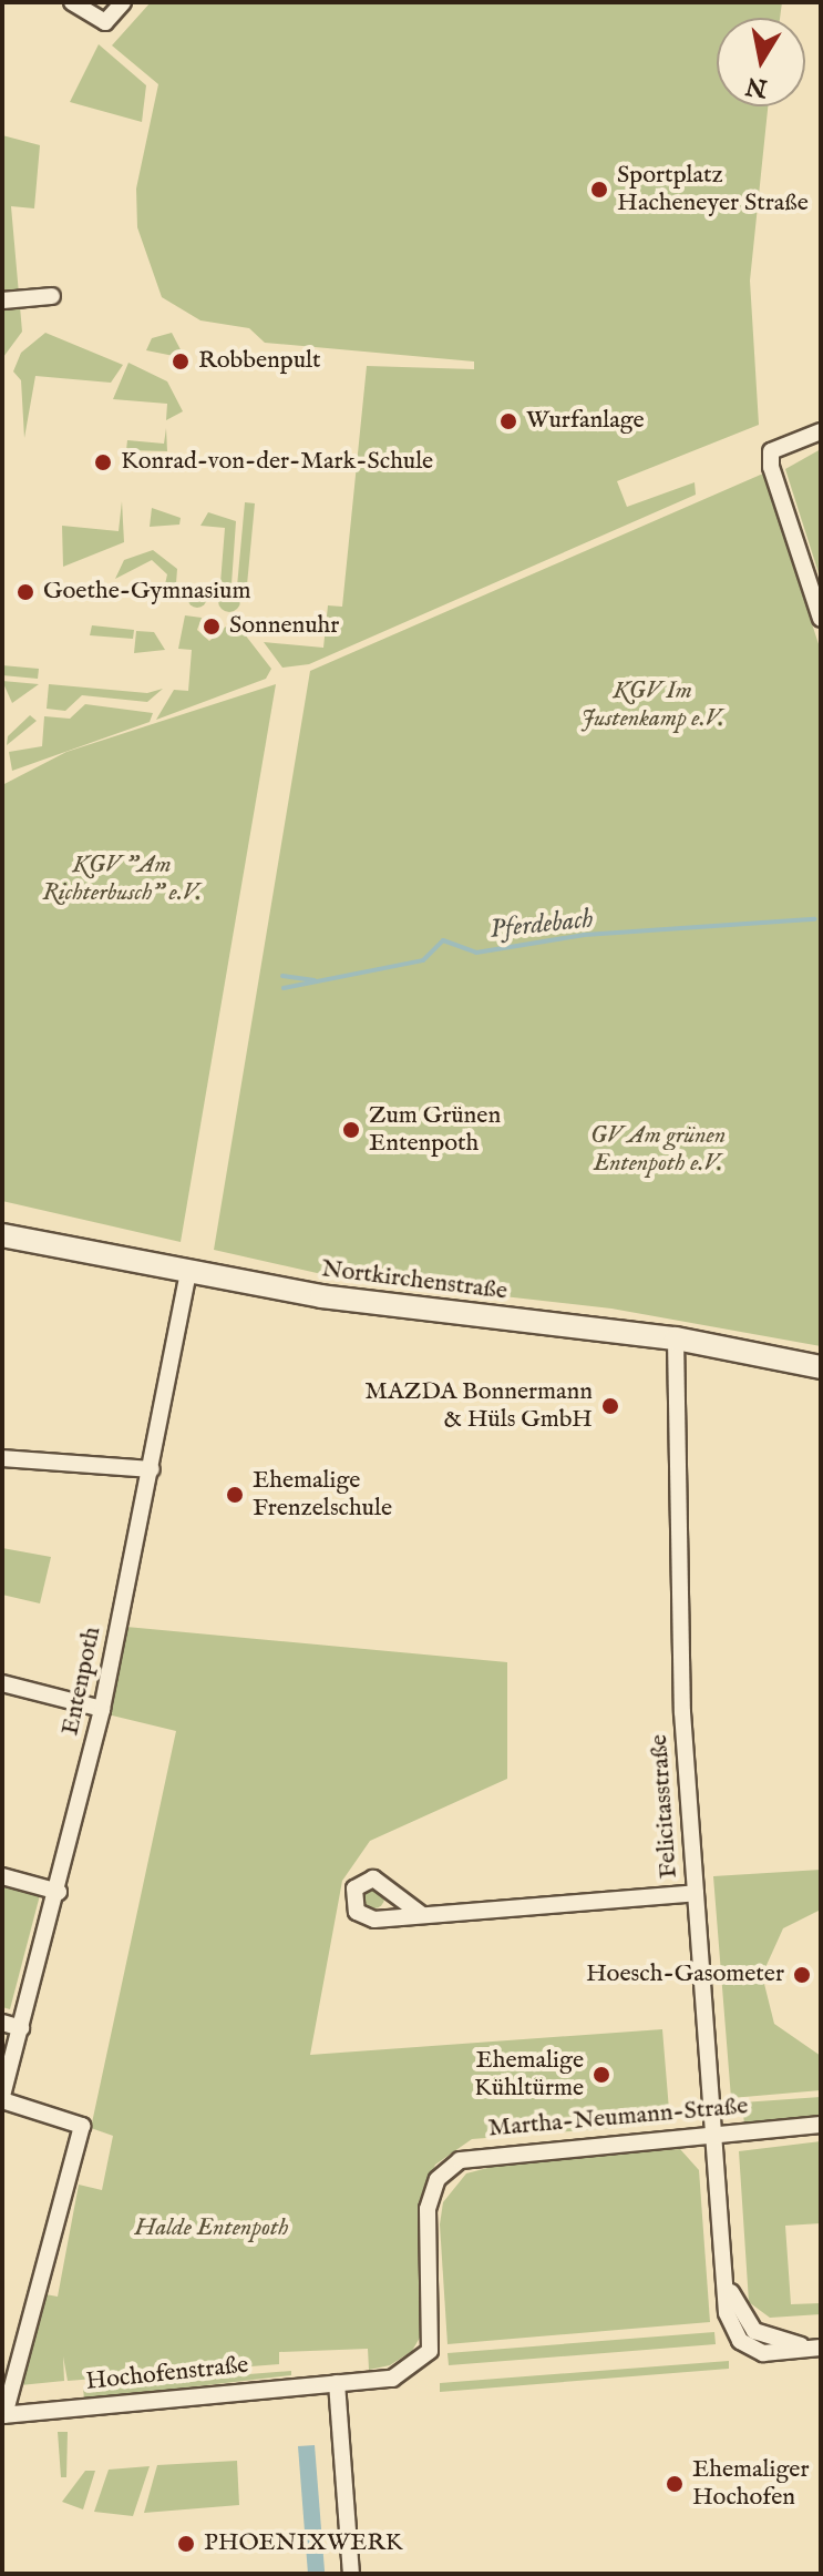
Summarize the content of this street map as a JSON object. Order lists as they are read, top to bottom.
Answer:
{
  "streets": {
    "main road": ["Nortkirchenstraße"],
    "street": [
      "Entenpoth",
      "Felicitasstraße",
      "Martha-Neumann-Straße",
      "Hochofenstraße"
    ]
  },
  "crossings": [
    ["Nortkirchenstraße", "Entenpoth"],
    ["Nortkirchenstraße", "Felicitasstraße"],
    ["Felicitasstraße", "Martha-Neumann-Straße"],
    ["Martha-Neumann-Straße", "Hochofenstraße"]
  ],
  "water": ["Pferdebach"],
  "parks": [
    "KGV Im Justenkamp e.V.",
    "KGV \"Am Richterbusch\" e.V.",
    "GV Am grünen Entenpoth e.V.",
    "Halde Entenpoth"
  ],
  "places": [
    "Sportplatz Hacheneyer Straße",
    "Robbenpult",
    "Wurfanlage",
    "Konrad-von-der-Mark-Schule",
    "Goethe-Gymnasium",
    "Sonnenuhr",
    "Zum Grünen Entenpoth",
    "MAZDA Bonnermann & Hüls GmbH",
    "Ehemalige Frenzelschule",
    "Hoesch-Gasometer",
    "Ehemalige Kühltürme",
    "Ehemaliger Hochofen",
    "PHOENIXWERK"
  ],
  "north": "bottom"
}
